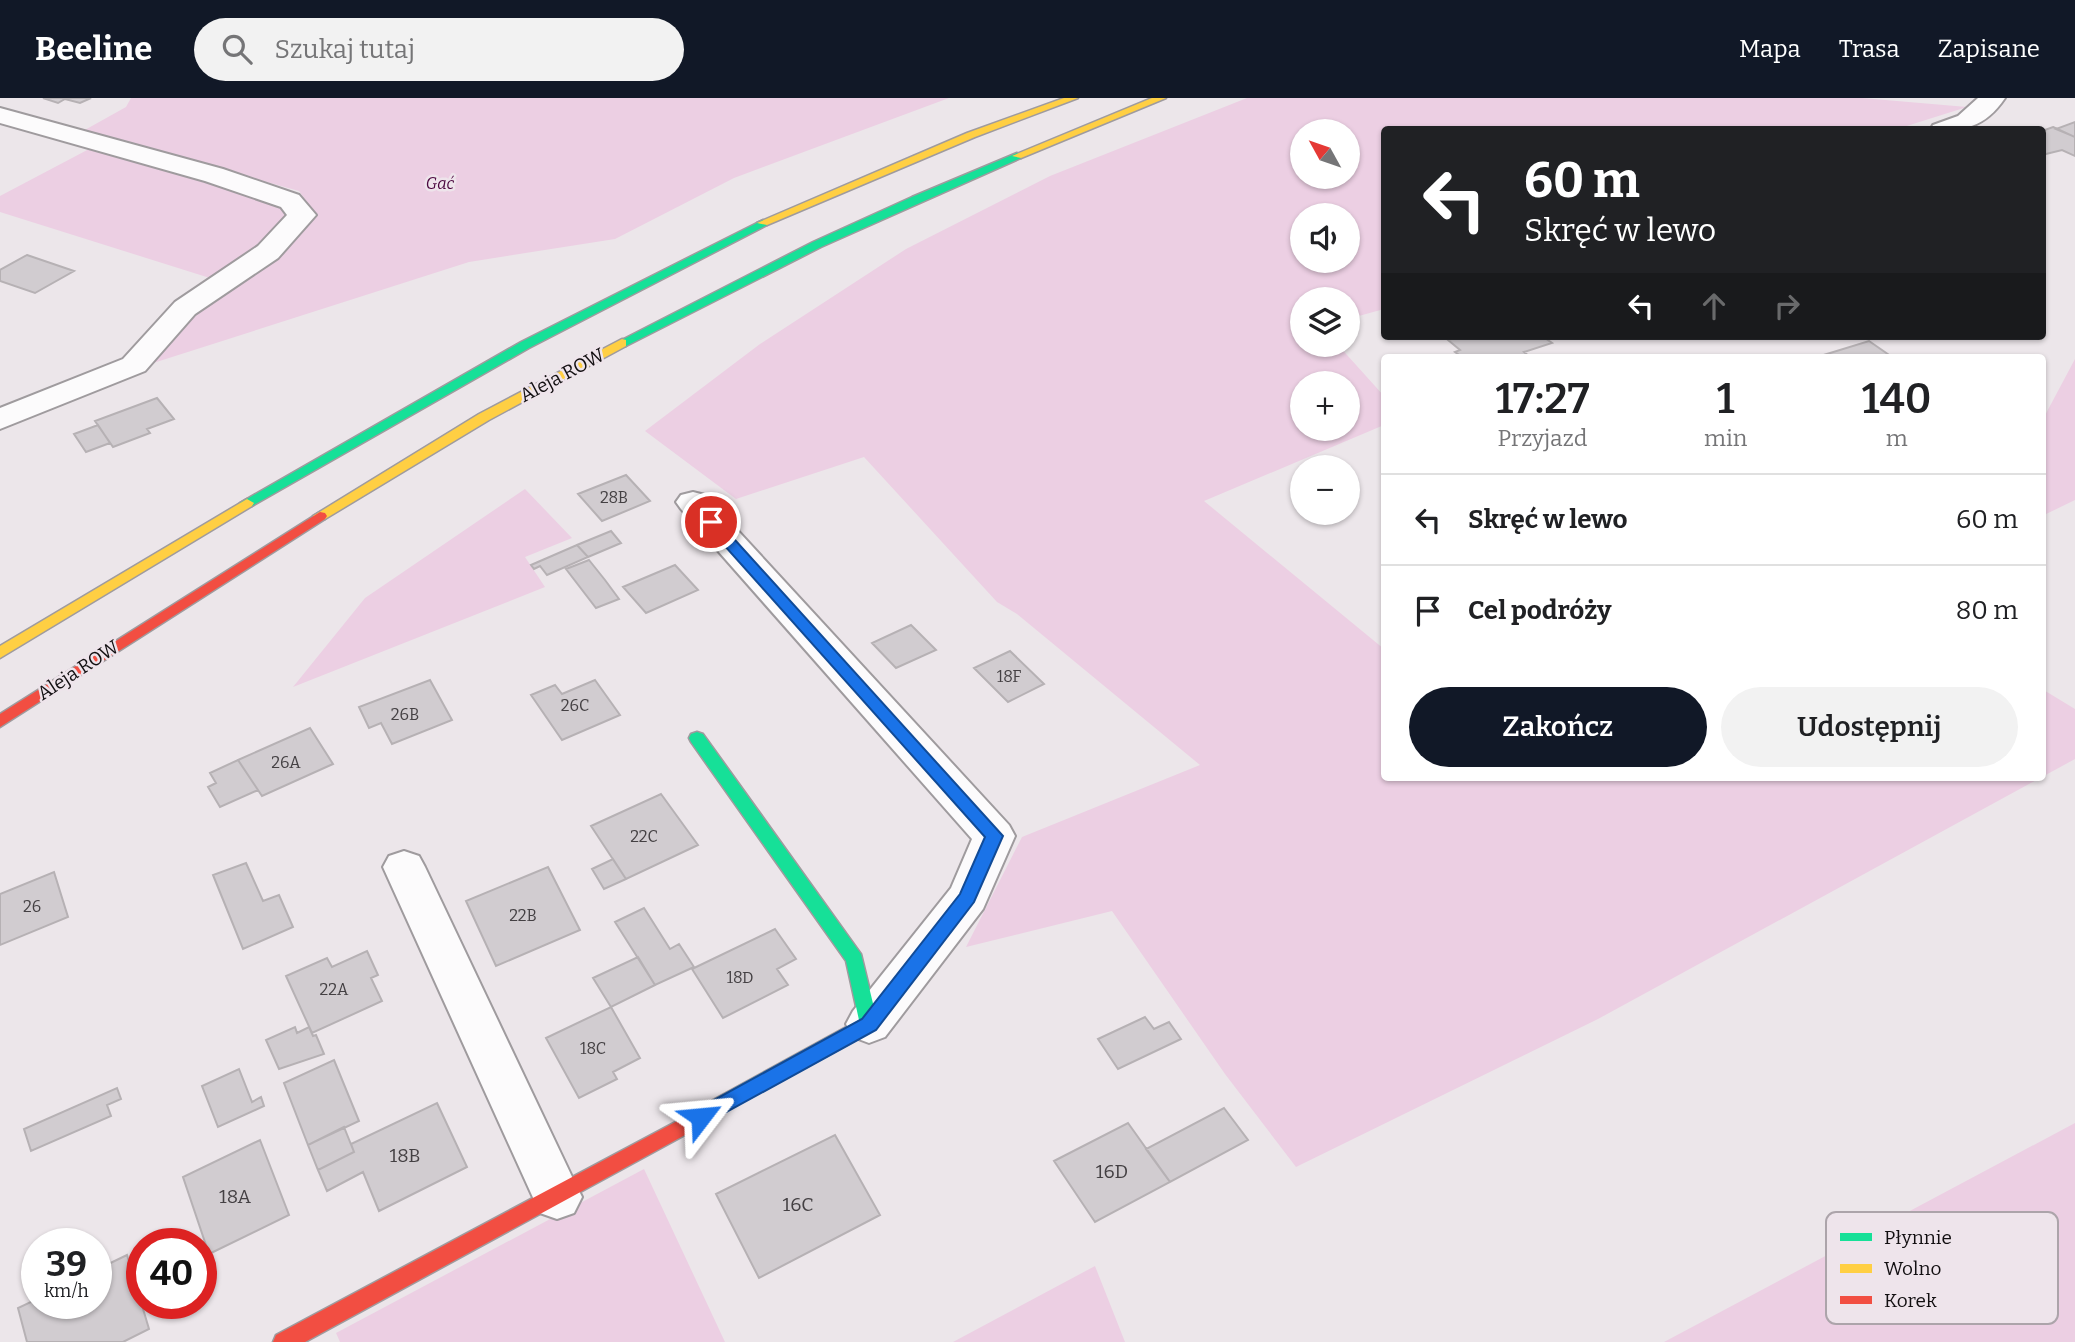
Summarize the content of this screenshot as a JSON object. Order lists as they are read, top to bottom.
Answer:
{
  "streets": {
    "main road": ["Aleja ROW"]
  },
  "parks": ["Gać"],
  "house_numbers": [
    "28B",
    "18F",
    "26C",
    "26B",
    "26A",
    "22C",
    "26",
    "22B",
    "18D",
    "22A",
    "18C",
    "18B",
    "16D",
    "18A",
    "16C"
  ],
  "legend": ["Płynnie", "Wolno", "Korek"],
  "north": "top left",
  "page": {
    "header": "Beeline",
    "search": "Szukaj tutaj",
    "nav": ["Mapa", "Trasa", "Zapisane"],
    "map_buttons": ["+", "−"],
    "turn": ["60 m", "Skręć w lewo"],
    "eta": [
      "17:27",
      "Przyjazd",
      "1",
      "min",
      "140",
      "m"
    ],
    "list": [
      {
        "name": "Skręć w lewo",
        "value": "60 m"
      },
      {
        "name": "Cel podróży",
        "value": "80 m"
      }
    ],
    "buttons": ["Zakończ", "Udostępnij"],
    "speed": "39 km/h",
    "limit": "40"
  }
}
